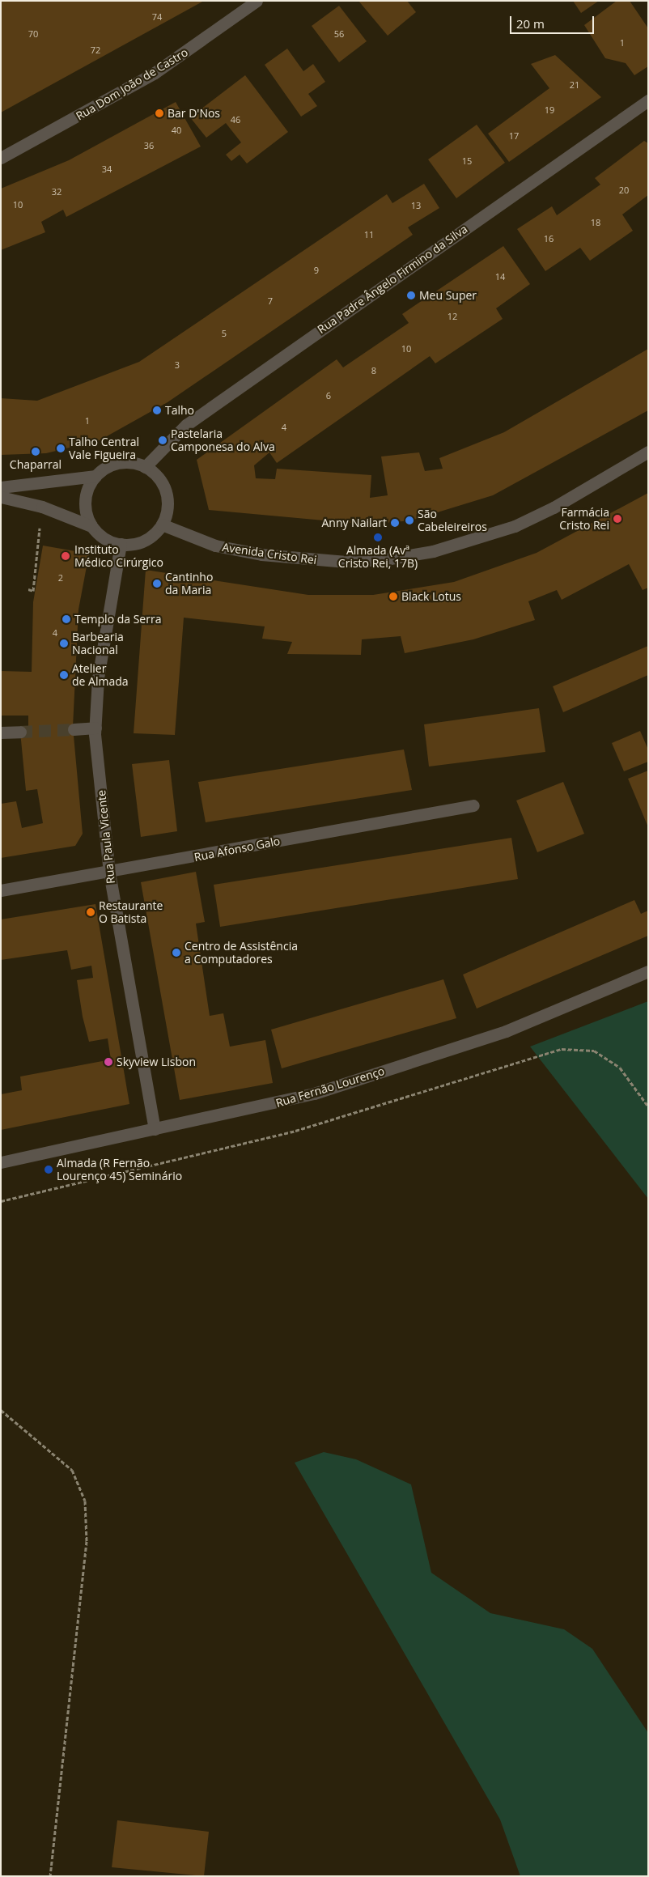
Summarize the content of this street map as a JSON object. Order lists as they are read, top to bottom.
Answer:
{
  "streets": {
    "street": [
      "Rua Dom João de Castro",
      "Rua Padre Ângelo Firmino da Silva",
      "Avenida Cristo Rei",
      "Rua Paula Vicente",
      "Rua Afonso Galo",
      "Rua Fernão Lourenço"
    ]
  },
  "crossings": [
    ["Rua Padre Ângelo Firmino da Silva", "Avenida Cristo Rei"],
    ["Rua Padre Ângelo Firmino da Silva", "Rua Paula Vicente"],
    ["Avenida Cristo Rei", "Rua Paula Vicente"],
    ["Rua Paula Vicente", "Rua Afonso Galo"],
    ["Rua Paula Vicente", "Rua Fernão Lourenço"]
  ],
  "places": [
    "Bar D'Nos",
    "Meu Super",
    "Talho",
    "Pastelaria Camponesa do Alva",
    "Talho Central Vale Figueira",
    "Chaparral",
    "Farmácia Cristo Rei",
    "São Cabeleireiros",
    "Anny Nailart",
    "Almada (Avª Cristo Rei, 17B)",
    "Instituto Médico Cirúrgico",
    "Cantinho da Maria",
    "Black Lotus",
    "Templo da Serra",
    "Barbearia Nacional",
    "Atelier de Almada",
    "Restaurante O Batista",
    "Centro de Assistência a Computadores",
    "Skyview Lisbon",
    "Almada (R Fernão Lourenço 45) Seminário"
  ],
  "house_numbers": [
    "74",
    "70",
    "56",
    "1",
    "72",
    "21",
    "19",
    "46",
    "40",
    "17",
    "36",
    "15",
    "34",
    "20",
    "32",
    "10",
    "13",
    "18",
    "11",
    "16",
    "9",
    "14",
    "7",
    "12",
    "5",
    "10",
    "3",
    "8",
    "6",
    "1",
    "4",
    "2",
    "4"
  ],
  "scale_bar": "20 m"
}
